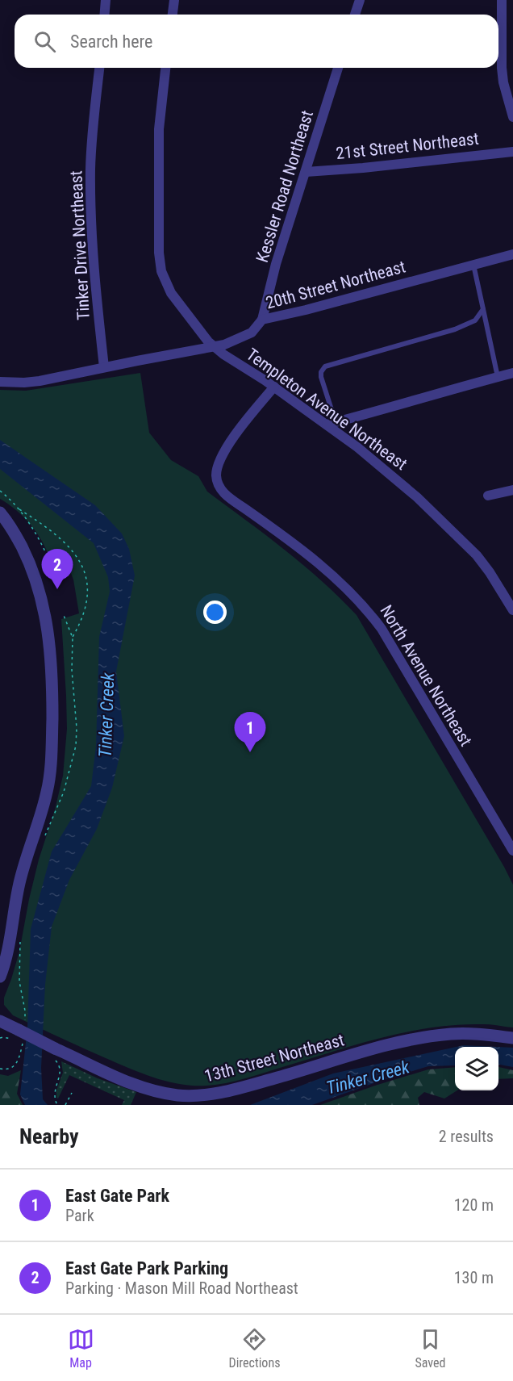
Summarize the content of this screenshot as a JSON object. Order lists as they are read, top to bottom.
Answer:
{
  "streets": {
    "street": [
      "21st Street Northeast",
      "Kessler Road Northeast",
      "Tinker Drive Northeast",
      "20th Street Northeast",
      "Templeton Avenue Northeast",
      "North Avenue Northeast",
      "13th Street Northeast"
    ]
  },
  "crossings": [
    ["21st Street Northeast", "Kessler Road Northeast"],
    ["Kessler Road Northeast", "20th Street Northeast"],
    ["Tinker Drive Northeast", "20th Street Northeast"],
    ["20th Street Northeast", "Templeton Avenue Northeast"],
    ["Templeton Avenue Northeast", "North Avenue Northeast"]
  ],
  "water": ["Tinker Creek"],
  "page": {
    "search": "Search here",
    "pins": ["2", "1"],
    "heading": ["Nearby", "2 results"],
    "list": [
      {
        "mark": "1",
        "name": "East Gate Park",
        "note": "Park",
        "value": "120 m"
      },
      {
        "mark": "2",
        "name": "East Gate Park Parking",
        "note": "Parking · Mason Mill Road Northeast",
        "value": "130 m"
      }
    ],
    "nav": ["Map", "Directions", "Saved"]
  }
}
